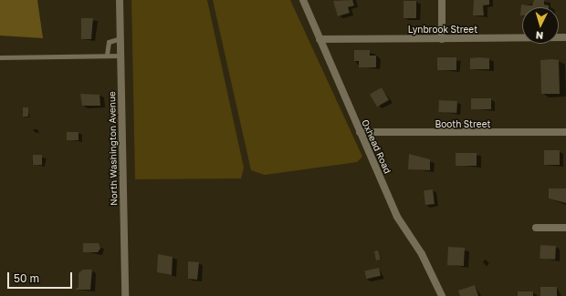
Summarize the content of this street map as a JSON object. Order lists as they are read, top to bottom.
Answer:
{
  "streets": {
    "street": [
      "Lynbrook Street",
      "Booth Street",
      "Oxhead Road",
      "North Washington Avenue"
    ]
  },
  "crossings": [
    ["Lynbrook Street", "Oxhead Road"],
    ["Booth Street", "Oxhead Road"]
  ],
  "scale_bar": "50 m",
  "north": "bottom"
}
